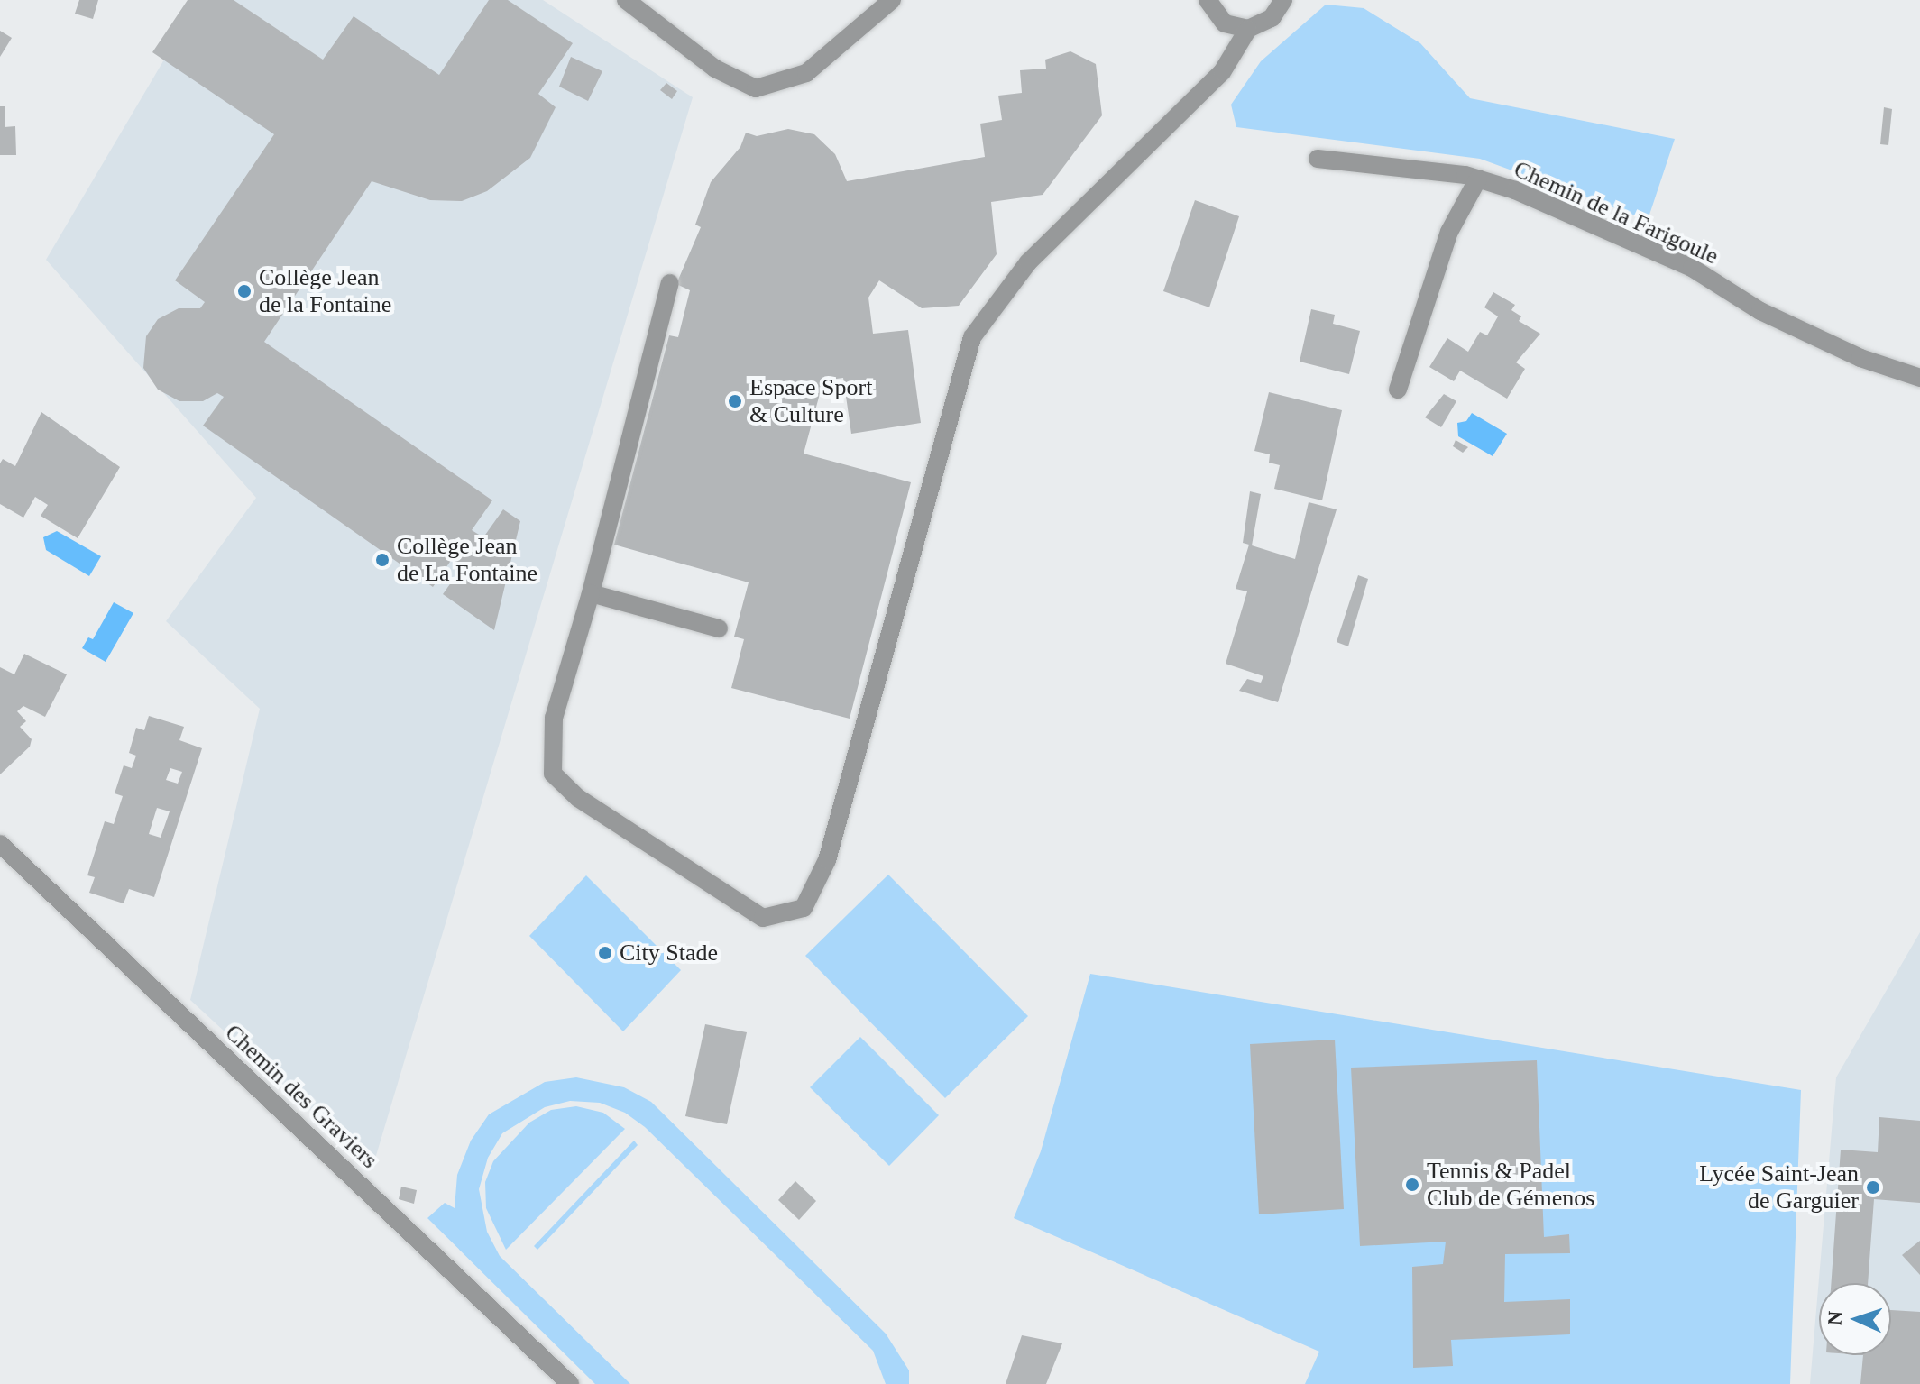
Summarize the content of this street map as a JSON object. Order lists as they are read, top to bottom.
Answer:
{
  "streets": {
    "street": ["Chemin de la Farigoule", "Chemin des Graviers"]
  },
  "places": [
    "Collège Jean de la Fontaine",
    "Espace Sport & Culture",
    "Collège Jean de La Fontaine",
    "City Stade",
    "Tennis & Padel Club de Gémenos",
    "Lycée Saint-Jean de Garguier"
  ],
  "north": "left"
}
